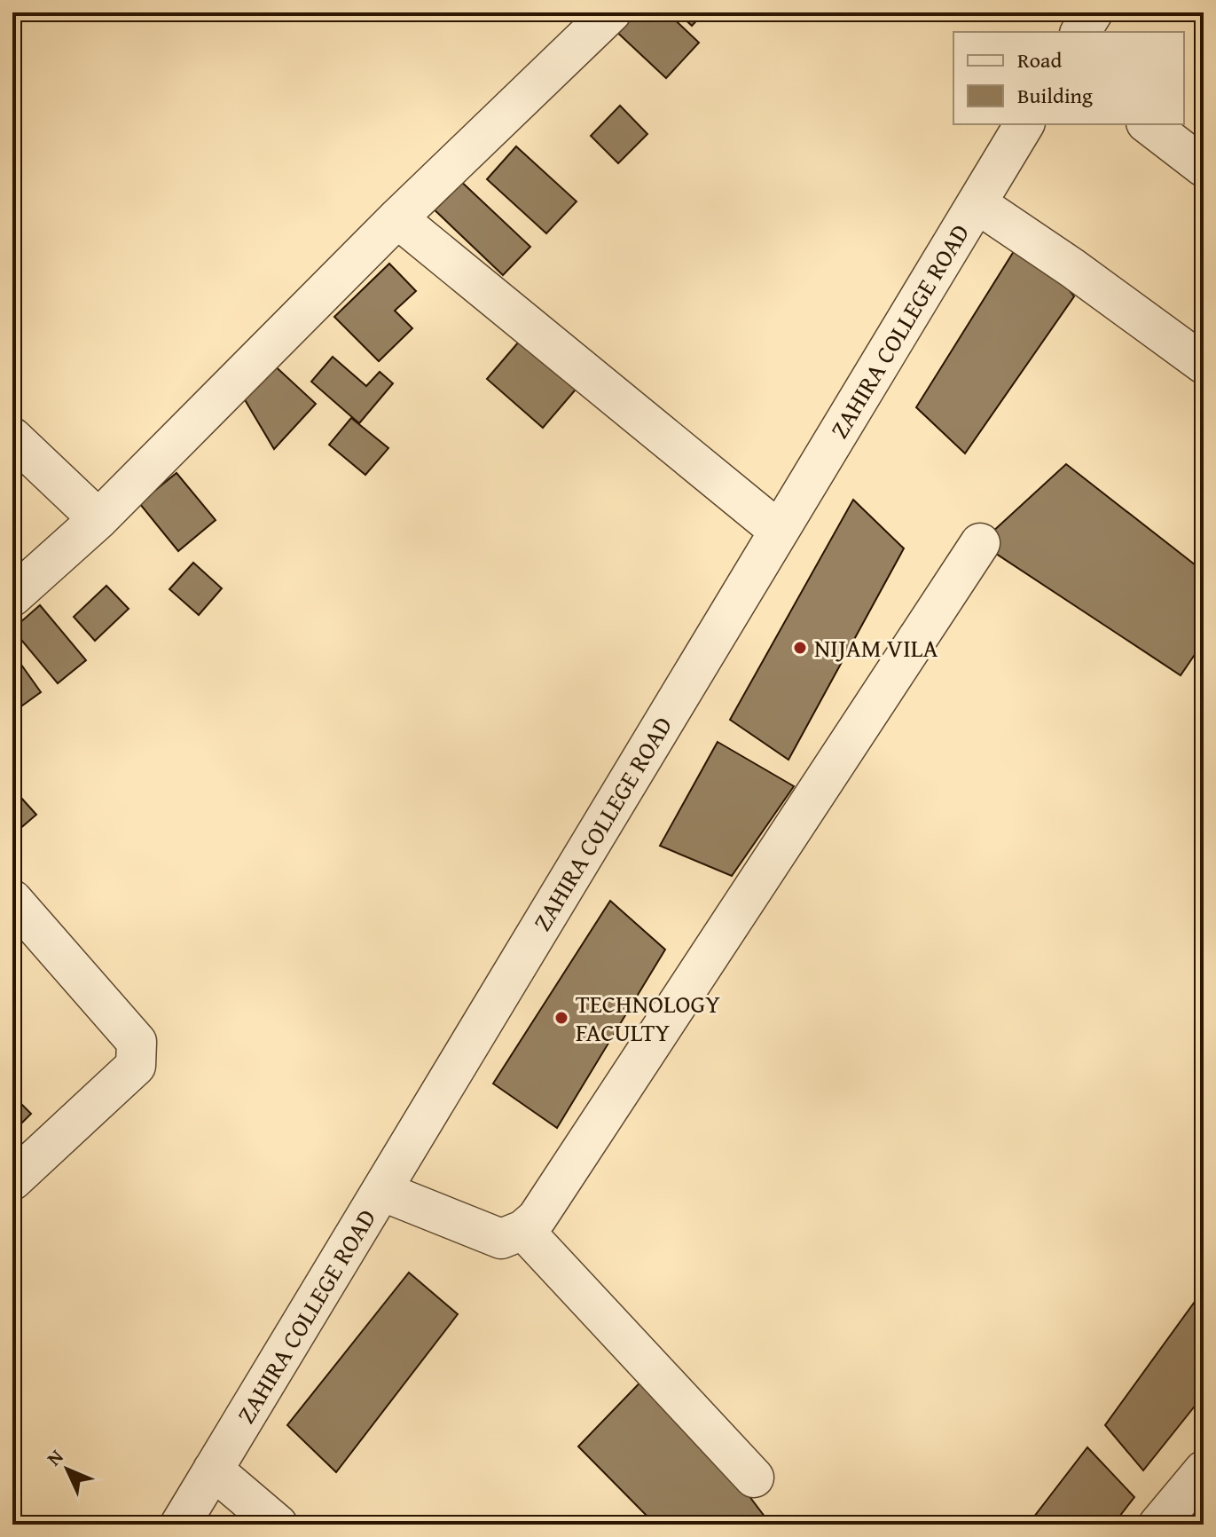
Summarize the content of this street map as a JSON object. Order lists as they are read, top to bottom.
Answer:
{
  "streets": {
    "street": ["ZAHIRA COLLEGE ROAD"]
  },
  "places": ["NIJAM VILA", "TECHNOLOGY FACULTY"],
  "legend": ["Road", "Building"],
  "north": "top left"
}
